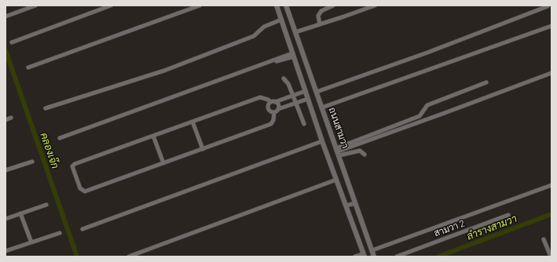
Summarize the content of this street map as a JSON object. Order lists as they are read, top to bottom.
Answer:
{
  "streets": {
    "street": ["ถนนสามวา", "สามวา 2"]
  },
  "water": ["คลองเจ๊ก", "ลำรางสามวา"]
}
